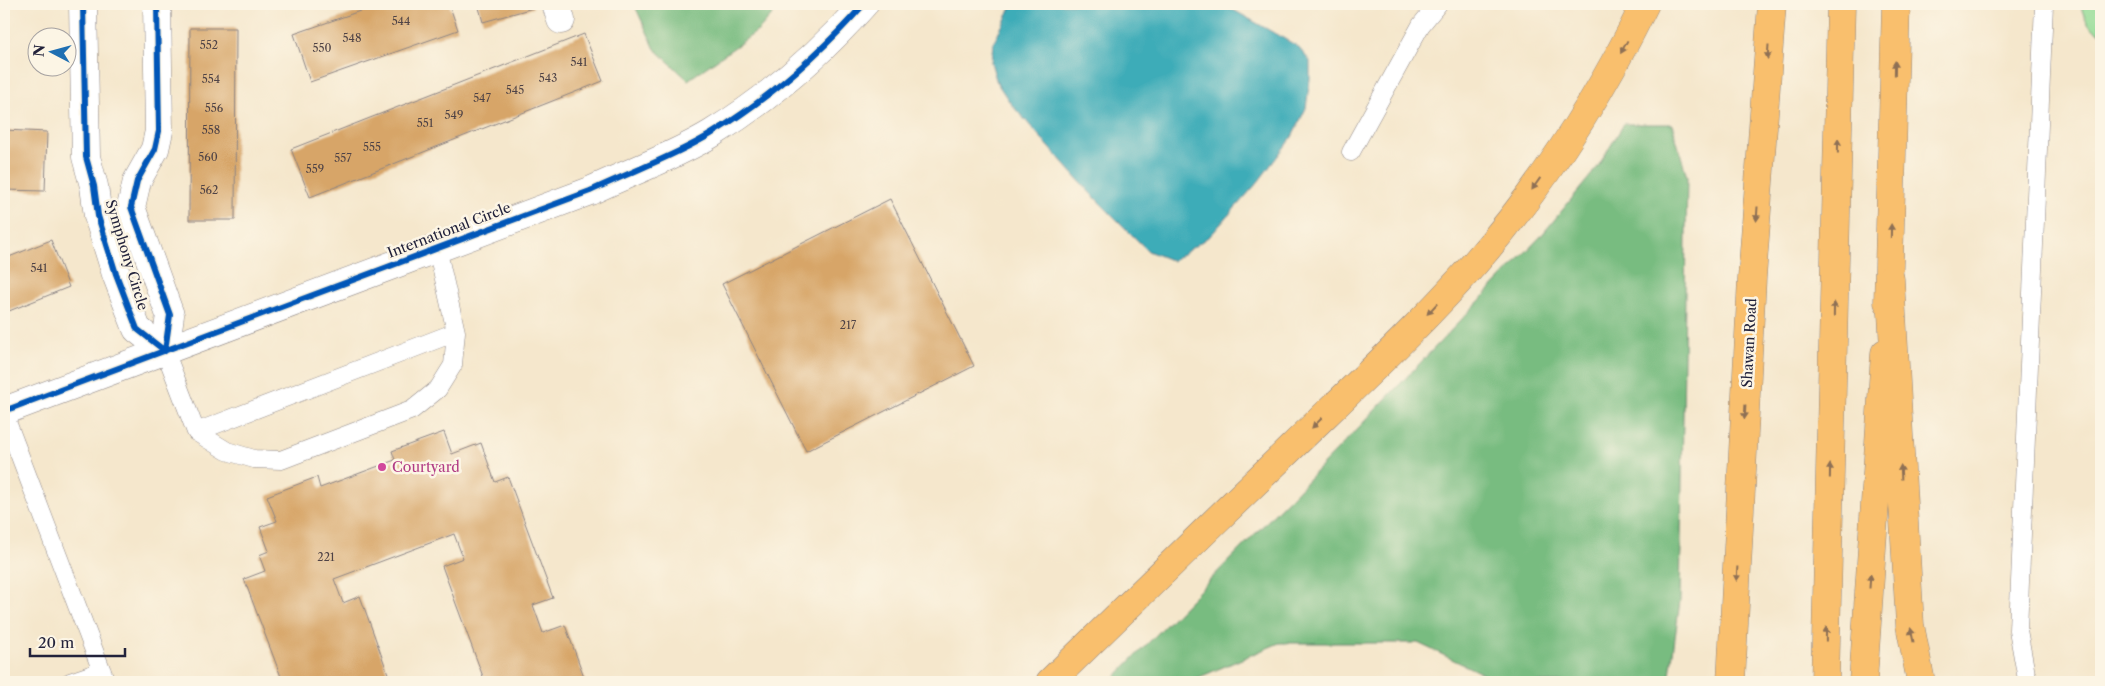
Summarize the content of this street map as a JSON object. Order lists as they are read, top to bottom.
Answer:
{
  "streets": {
    "main road": ["Shawan Road"],
    "street": ["International Circle", "Symphony Circle"]
  },
  "crossings": [
    ["International Circle", "Symphony Circle"]
  ],
  "places": ["Courtyard"],
  "house_numbers": [
    "544",
    "548",
    "552",
    "550",
    "541",
    "543",
    "554",
    "545",
    "547",
    "556",
    "549",
    "551",
    "558",
    "555",
    "560",
    "557",
    "559",
    "562",
    "541",
    "217",
    "221"
  ],
  "scale_bar": "20 m",
  "north": "left"
}
